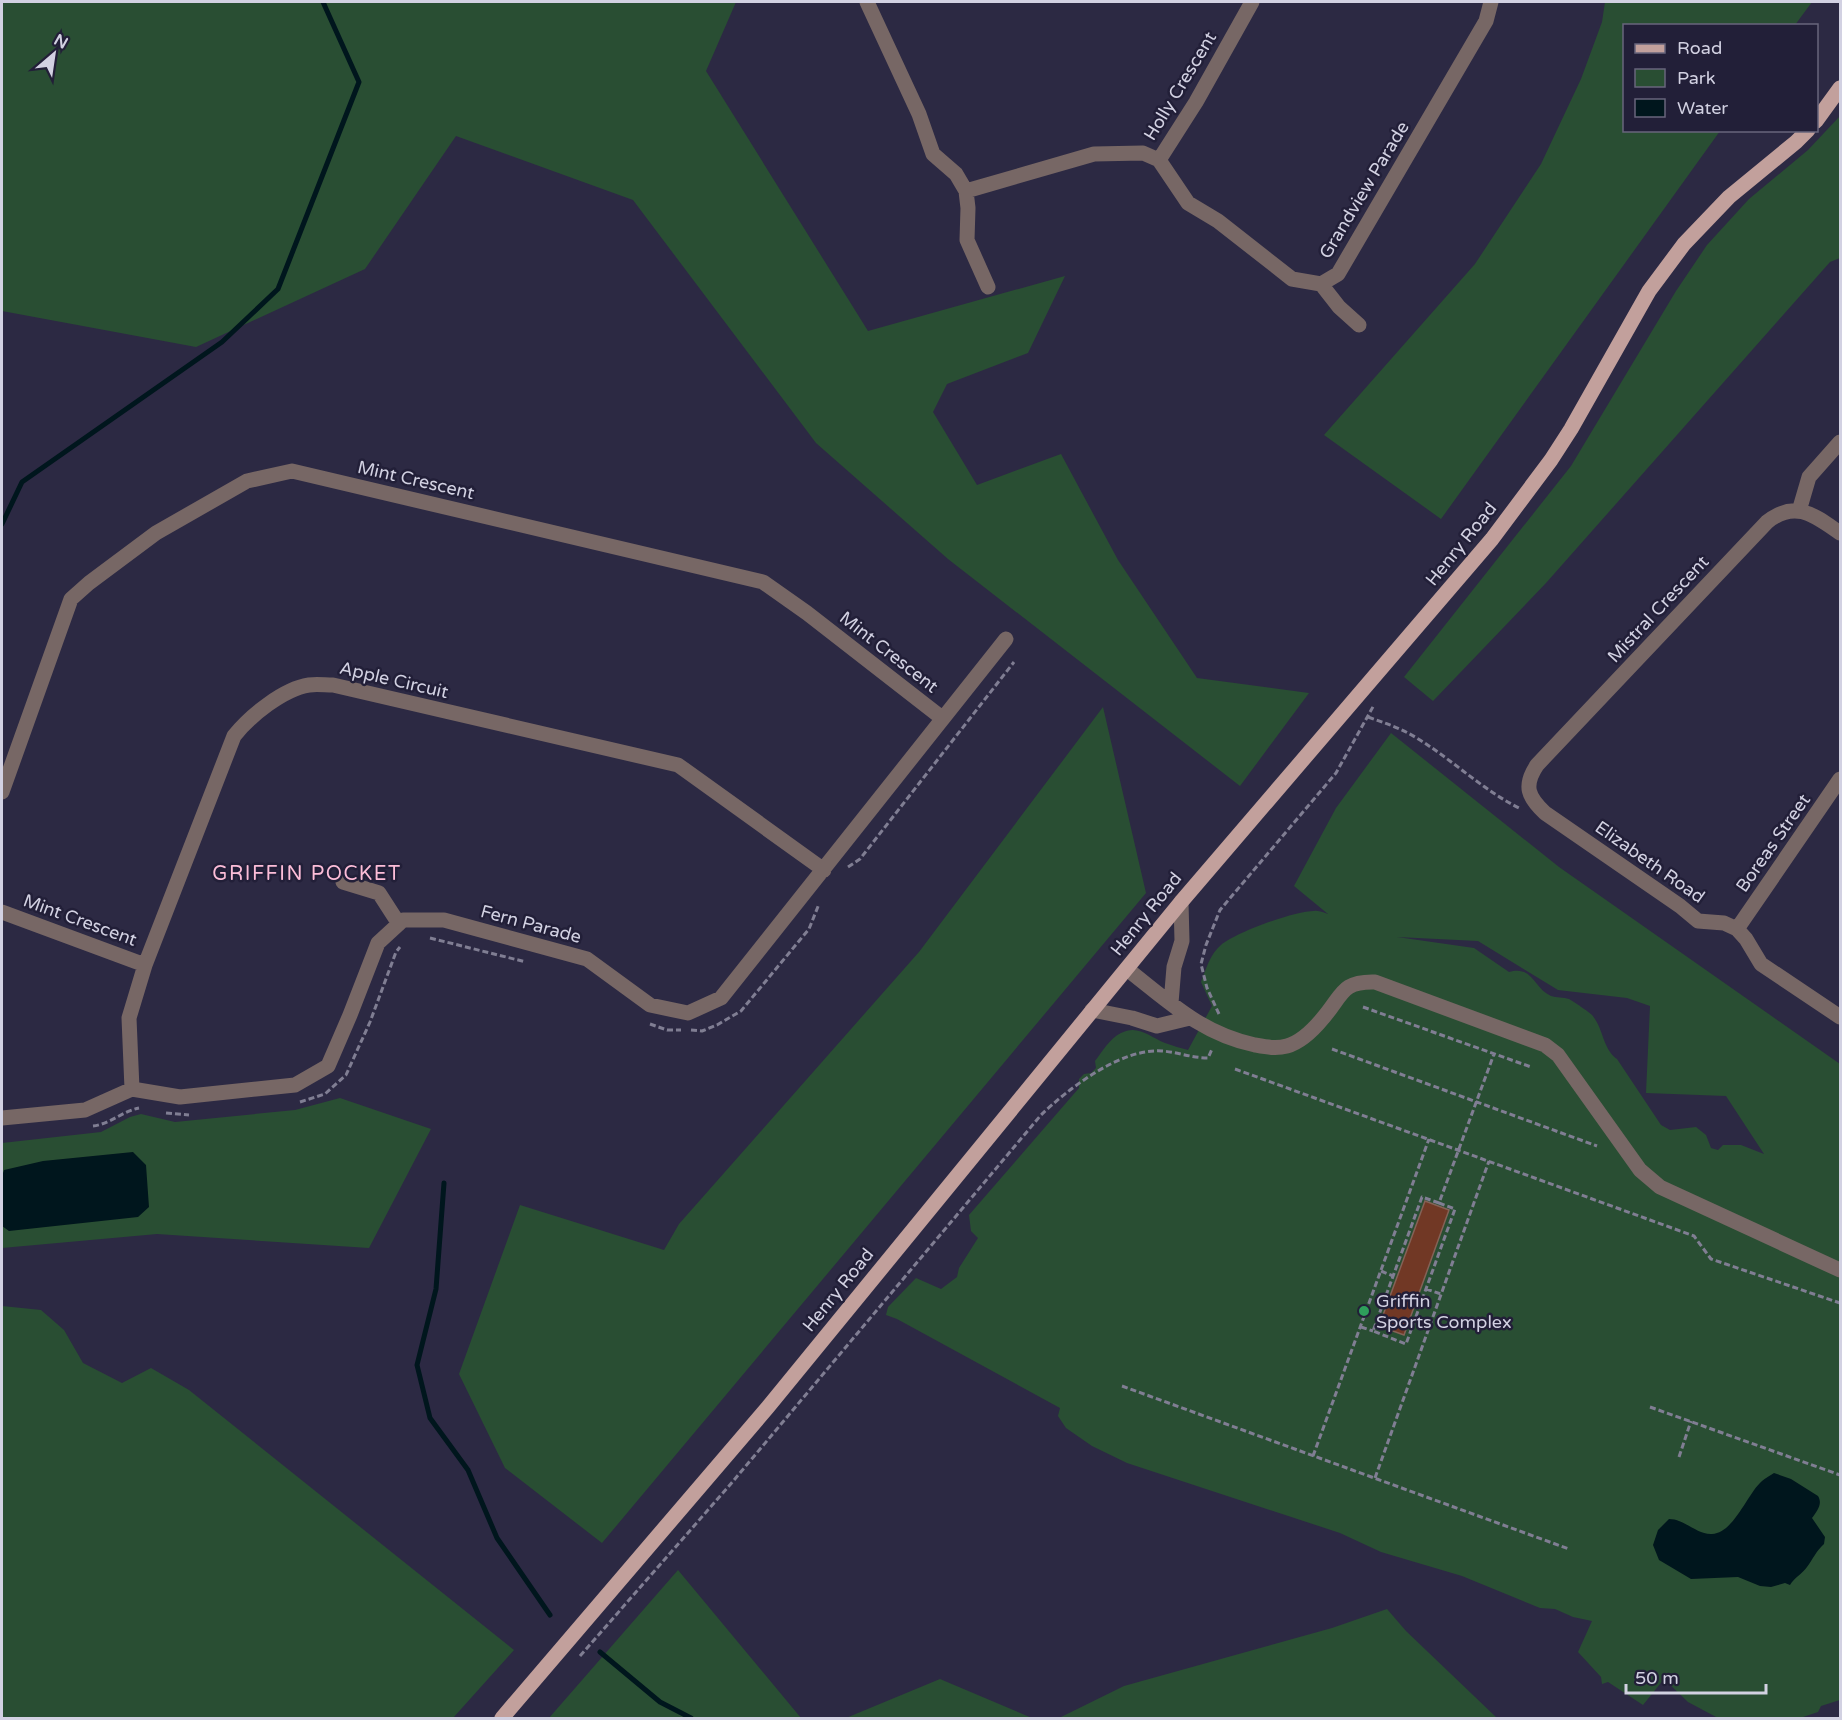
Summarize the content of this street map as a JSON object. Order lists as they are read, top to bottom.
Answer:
{
  "streets": {
    "main road": ["Henry Road"],
    "street": [
      "Holly Crescent",
      "Grandview Parade",
      "Mint Crescent",
      "Mistral Crescent",
      "Apple Circuit",
      "Boreas Street",
      "Elizabeth Road",
      "Fern Parade"
    ]
  },
  "crossings": [
    ["Holly Crescent", "Grandview Parade"],
    ["Mint Crescent", "Apple Circuit"],
    ["Mint Crescent", "Fern Parade"],
    ["Mistral Crescent", "Elizabeth Road"],
    ["Apple Circuit", "Fern Parade"],
    ["Boreas Street", "Elizabeth Road"]
  ],
  "districts": ["GRIFFIN POCKET"],
  "places": ["Griffin Sports Complex"],
  "legend": ["Road", "Park", "Water"],
  "scale_bar": "50 m",
  "north": "top right"
}
